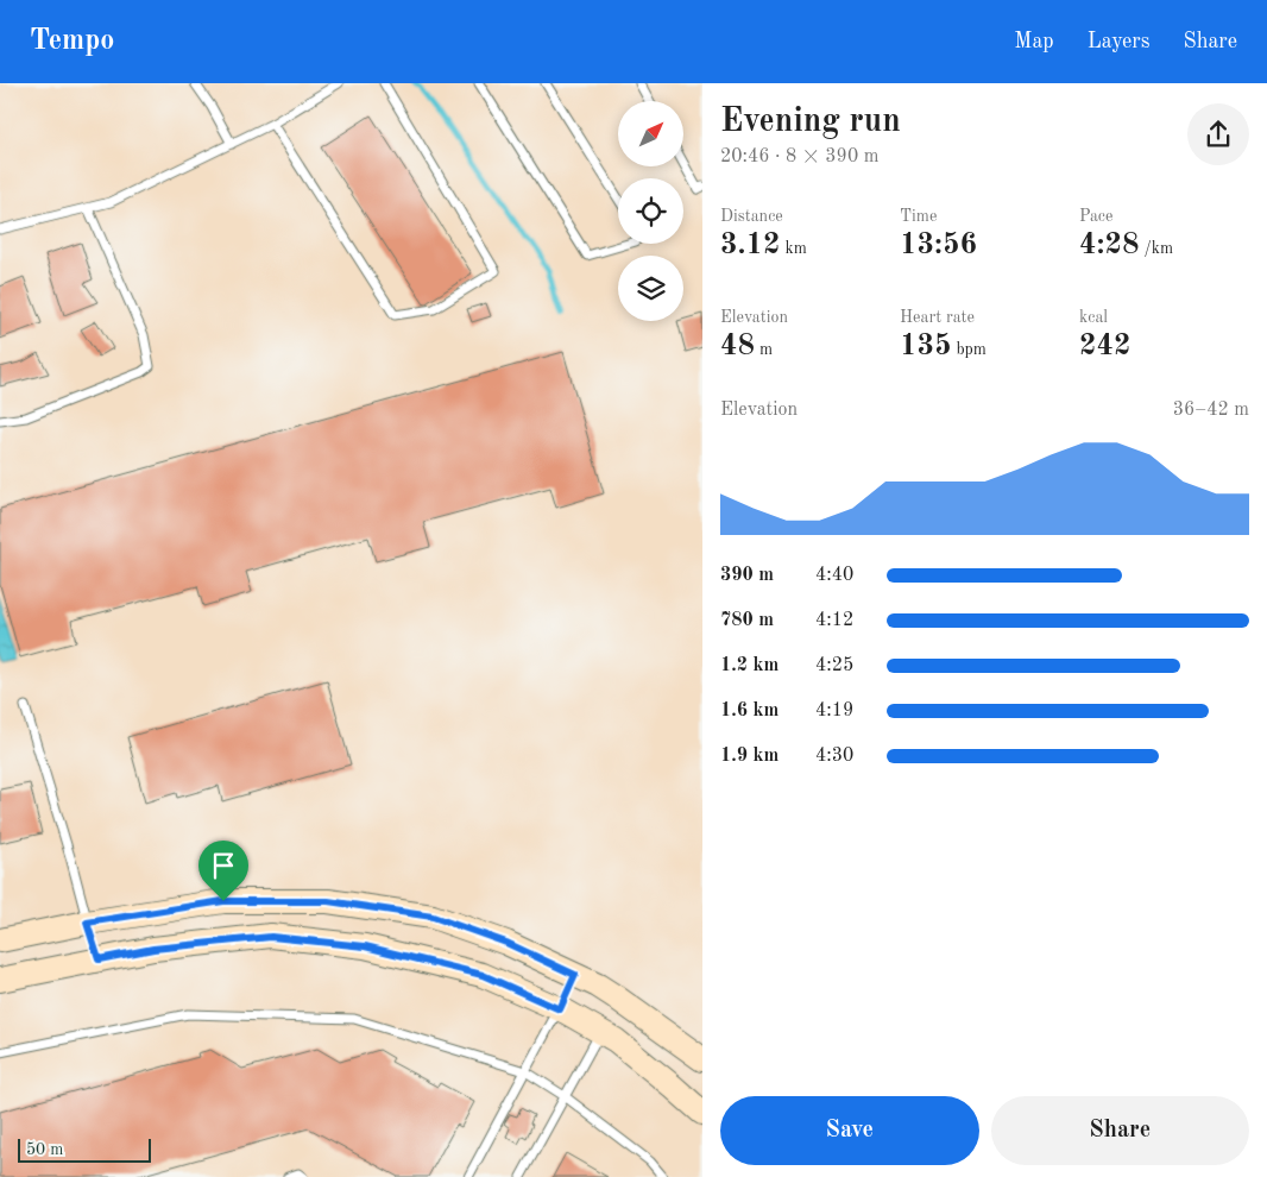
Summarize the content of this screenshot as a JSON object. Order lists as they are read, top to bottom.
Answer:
{
  "scale_bar": "50 m",
  "north": "top right",
  "page": {
    "header": "Tempo",
    "nav": ["Map", "Layers", "Share"],
    "heading": ["Evening run", "20:46 · 8 × 390 m"],
    "stats": [
      ["Distance", "3.12 km"],
      ["Time", "13:56"],
      ["Pace", "4:28 /km"],
      ["Elevation", "48 m"],
      ["Heart rate", "135 bpm"],
      ["kcal", "242"]
    ],
    "chart": ["Elevation", "36–42 m"],
    "list": [
      {
        "name": "390 m",
        "note": "4:40"
      },
      {
        "name": "780 m",
        "note": "4:12"
      },
      {
        "name": "1.2 km",
        "note": "4:25"
      },
      {
        "name": "1.6 km",
        "note": "4:19"
      },
      {
        "name": "1.9 km",
        "note": "4:30"
      }
    ],
    "buttons": ["Save", "Share"],
    "scale": "50 m"
  }
}
